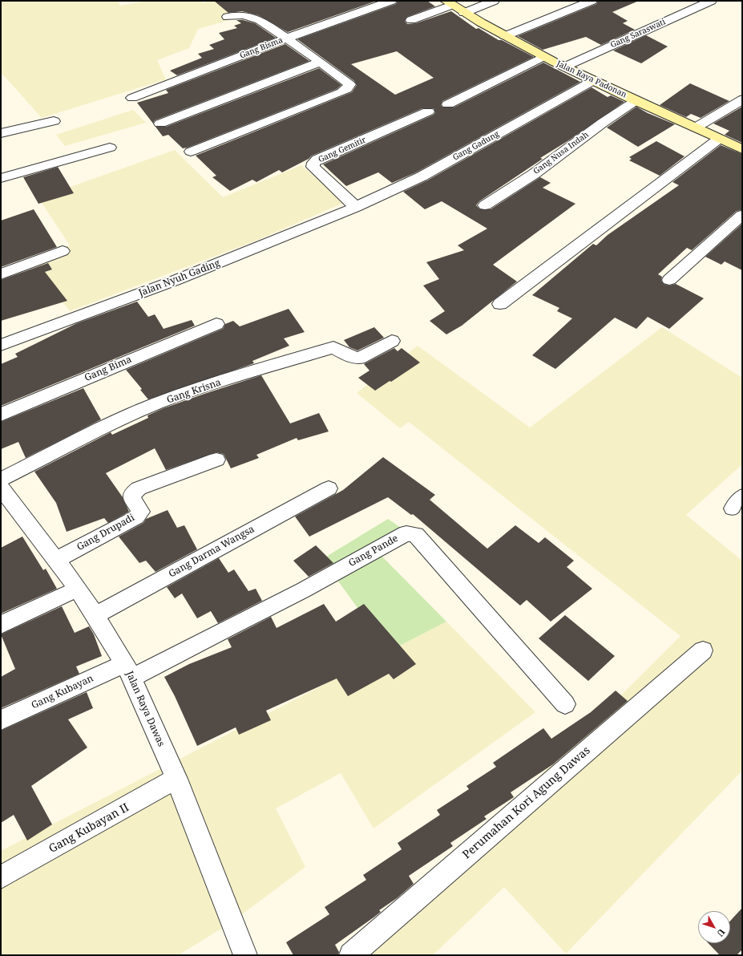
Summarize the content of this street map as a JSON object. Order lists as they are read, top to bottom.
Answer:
{
  "streets": {
    "main road": ["Jalan Raya Padonan"],
    "street": [
      "Gang Saraswati",
      "Gang Bisma",
      "Gang Gadung",
      "Gang Gemitir",
      "Gang Nusa Indah",
      "Jalan Nyuh Gading",
      "Gang Bima",
      "Gang Krisna",
      "Gang Drupadi",
      "Gang Pande",
      "Gang Darma Wangsa",
      "Gang Kubayan",
      "Jalan Raya Dawas",
      "Perumahan Kori Agung Dawas",
      "Gang Kubayan II"
    ]
  },
  "crossings": [
    ["Gang Saraswati", "Jalan Raya Padonan"],
    ["Jalan Raya Padonan", "Gang Gadung"],
    ["Jalan Raya Padonan", "Gang Nusa Indah"],
    ["Gang Gadung", "Gang Gemitir"],
    ["Gang Gadung", "Jalan Nyuh Gading"],
    ["Gang Gemitir", "Jalan Nyuh Gading"],
    ["Gang Drupadi", "Jalan Raya Dawas"],
    ["Gang Pande", "Gang Kubayan"],
    ["Gang Pande", "Jalan Raya Dawas"],
    ["Gang Darma Wangsa", "Jalan Raya Dawas"],
    ["Gang Kubayan", "Jalan Raya Dawas"],
    ["Jalan Raya Dawas", "Gang Kubayan II"]
  ],
  "north": "bottom right"
}
